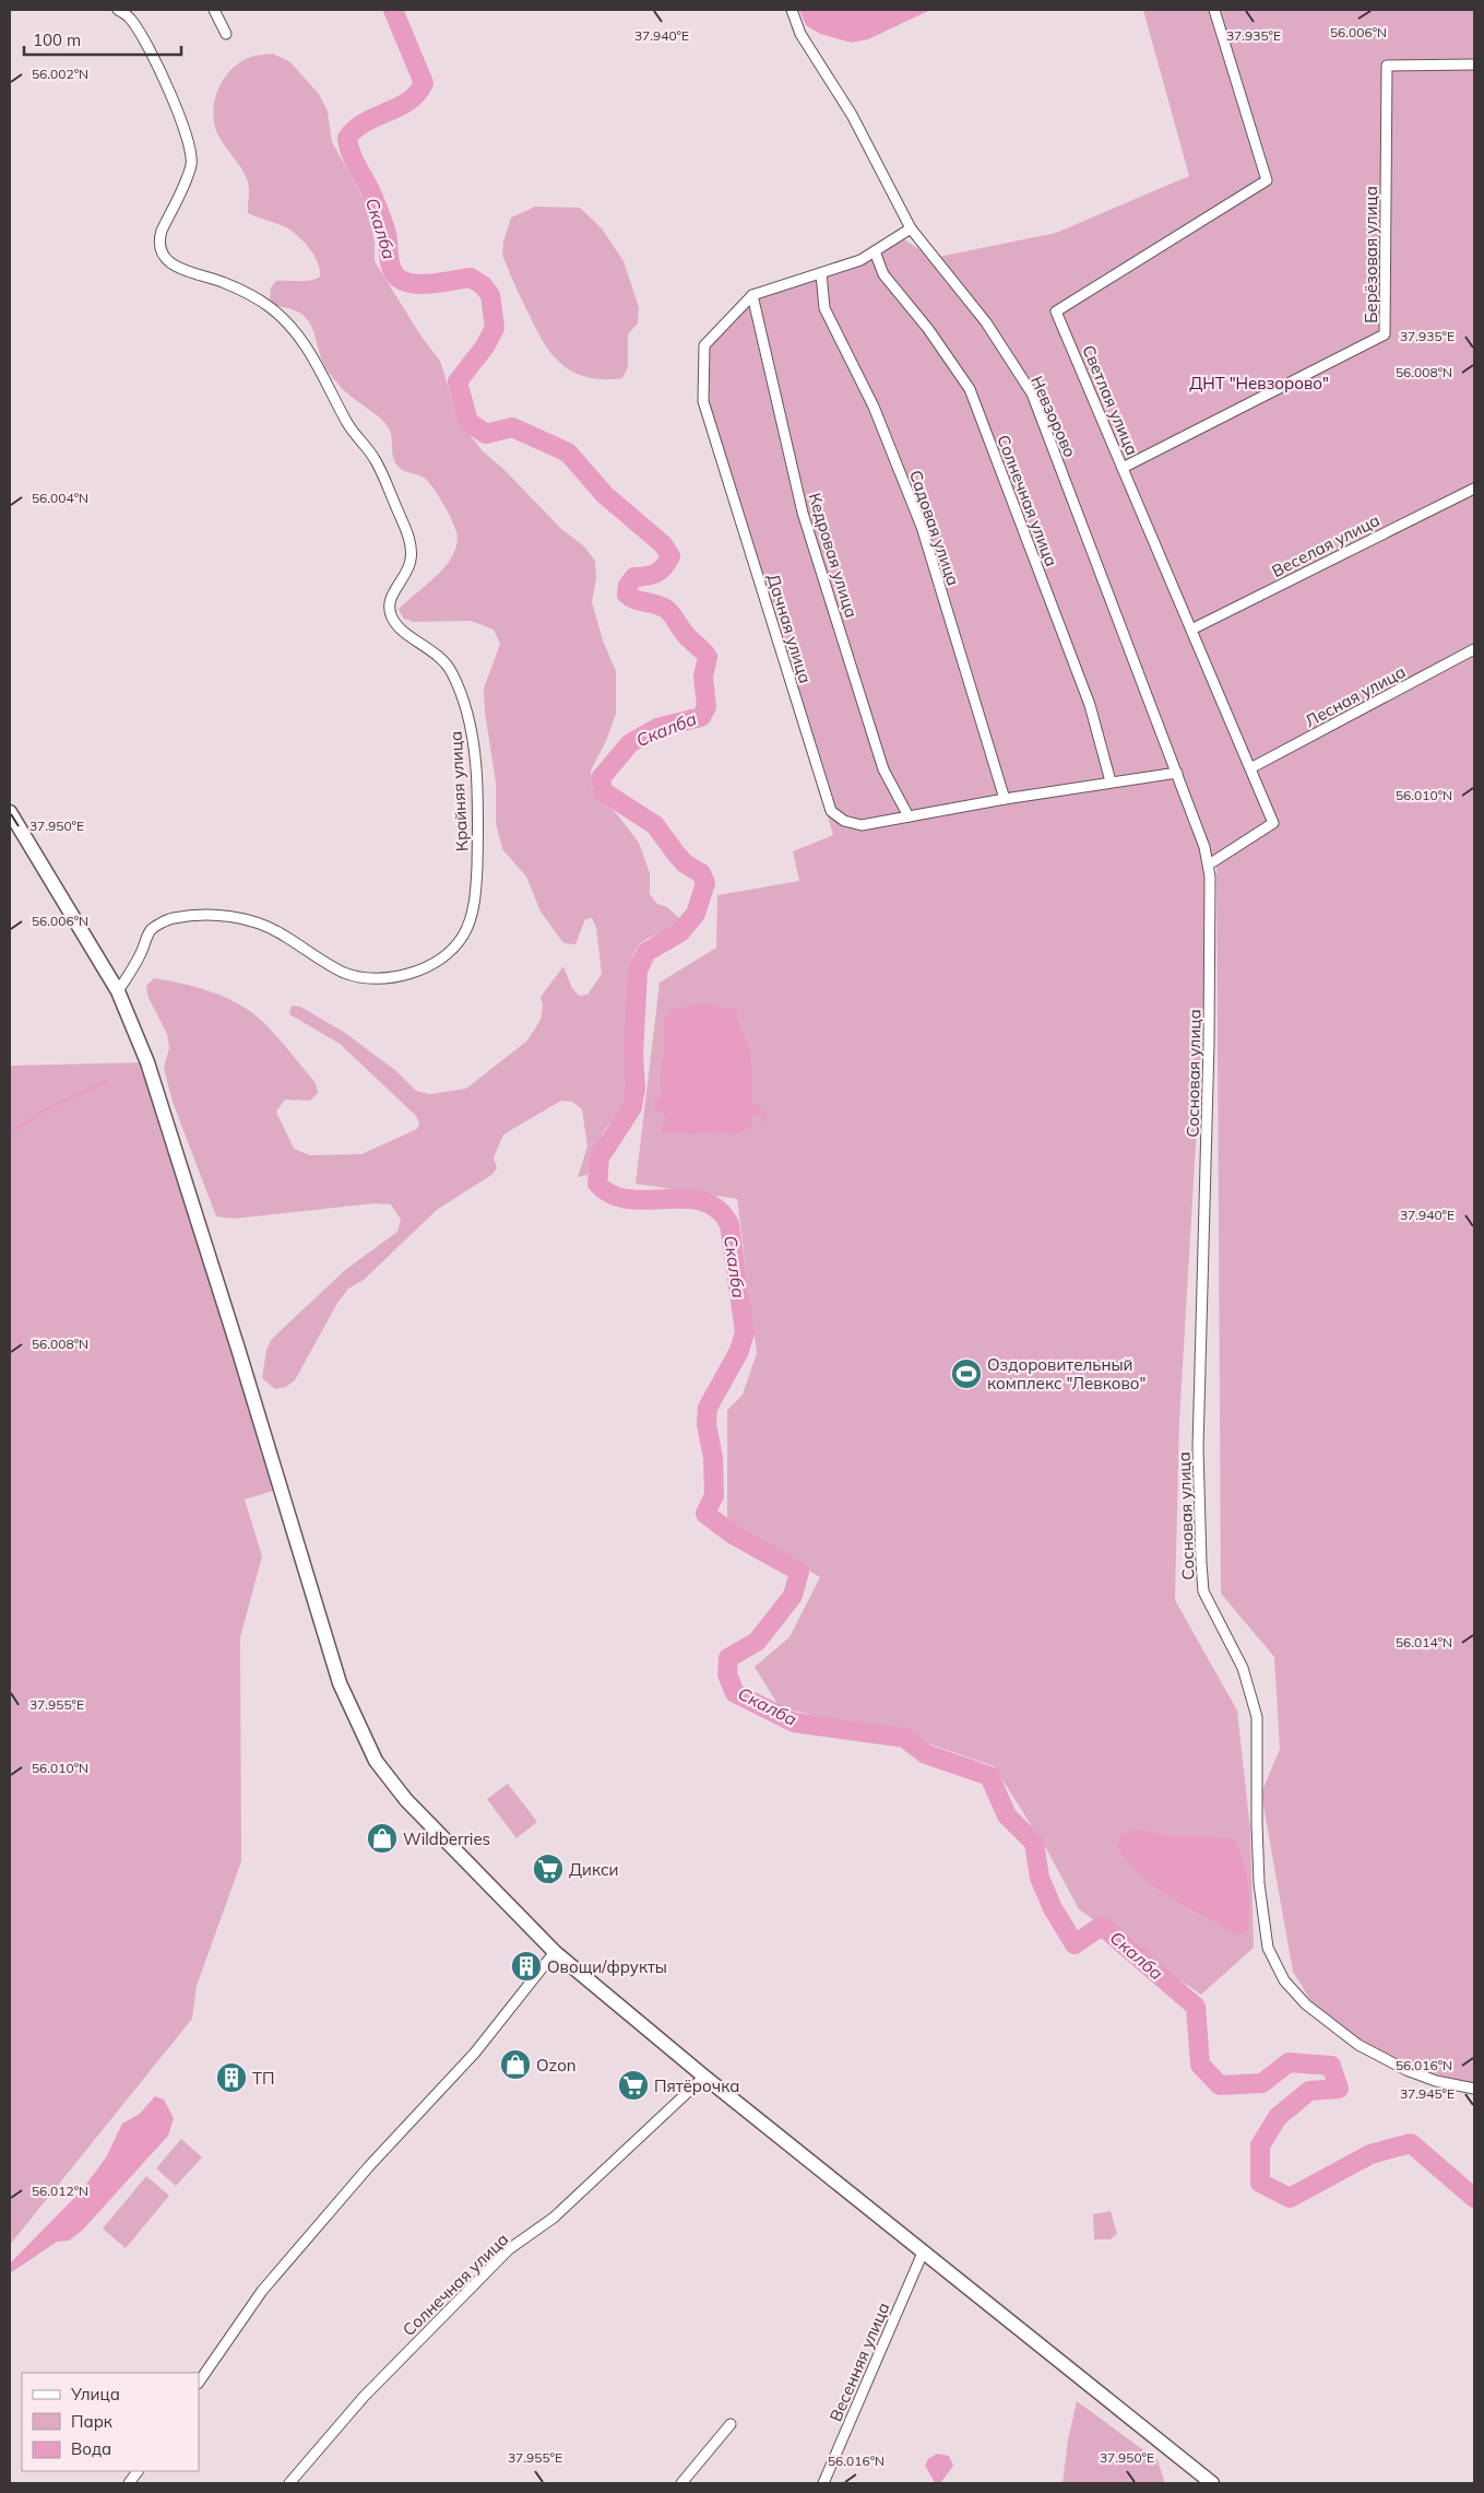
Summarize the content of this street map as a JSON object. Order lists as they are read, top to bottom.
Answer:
{
  "streets": {
    "street": [
      "Берёзовая улица",
      "Светлая улица",
      "Невзорово",
      "Солнечная улица",
      "Садовая улица",
      "Веселая улица",
      "Кедровая улица",
      "Дачная улица",
      "Лесная улица",
      "Крайняя улица",
      "Сосновая улица",
      "Весенняя улица"
    ]
  },
  "crossings": [
    ["Берёзовая улица", "Светлая улица"],
    ["Светлая улица", "Невзорово"],
    ["Светлая улица", "Веселая улица"],
    ["Светлая улица", "Лесная улица"],
    ["Невзорово", "Дачная улица"],
    ["Невзорово", "Сосновая улица"],
    ["Солнечная улица", "Дачная улица"],
    ["Садовая улица", "Дачная улица"],
    ["Кедровая улица", "Дачная улица"]
  ],
  "water": ["Скалба"],
  "parks": ["ДНТ \"Невзорово\""],
  "places": {
    "sports": ["Оздоровительный комплекс \"Левково\""],
    "shop": ["Wildberries", "Ozon"],
    "supermarket": ["Дикси", "Пятёрочка"],
    "building": ["Овощи/фрукты", "ТП"]
  },
  "legend": ["Улица", "Парк", "Вода"],
  "scale_bar": "100 m",
  "coordinates": [
    "56.006°N",
    "37.940°E",
    "37.935°E",
    "56.002°N",
    "56.008°N",
    "56.004°N",
    "56.010°N",
    "37.950°E",
    "56.014°N",
    "37.955°E",
    "56.016°N",
    "37.945°E",
    "56.012°N"
  ]
}
